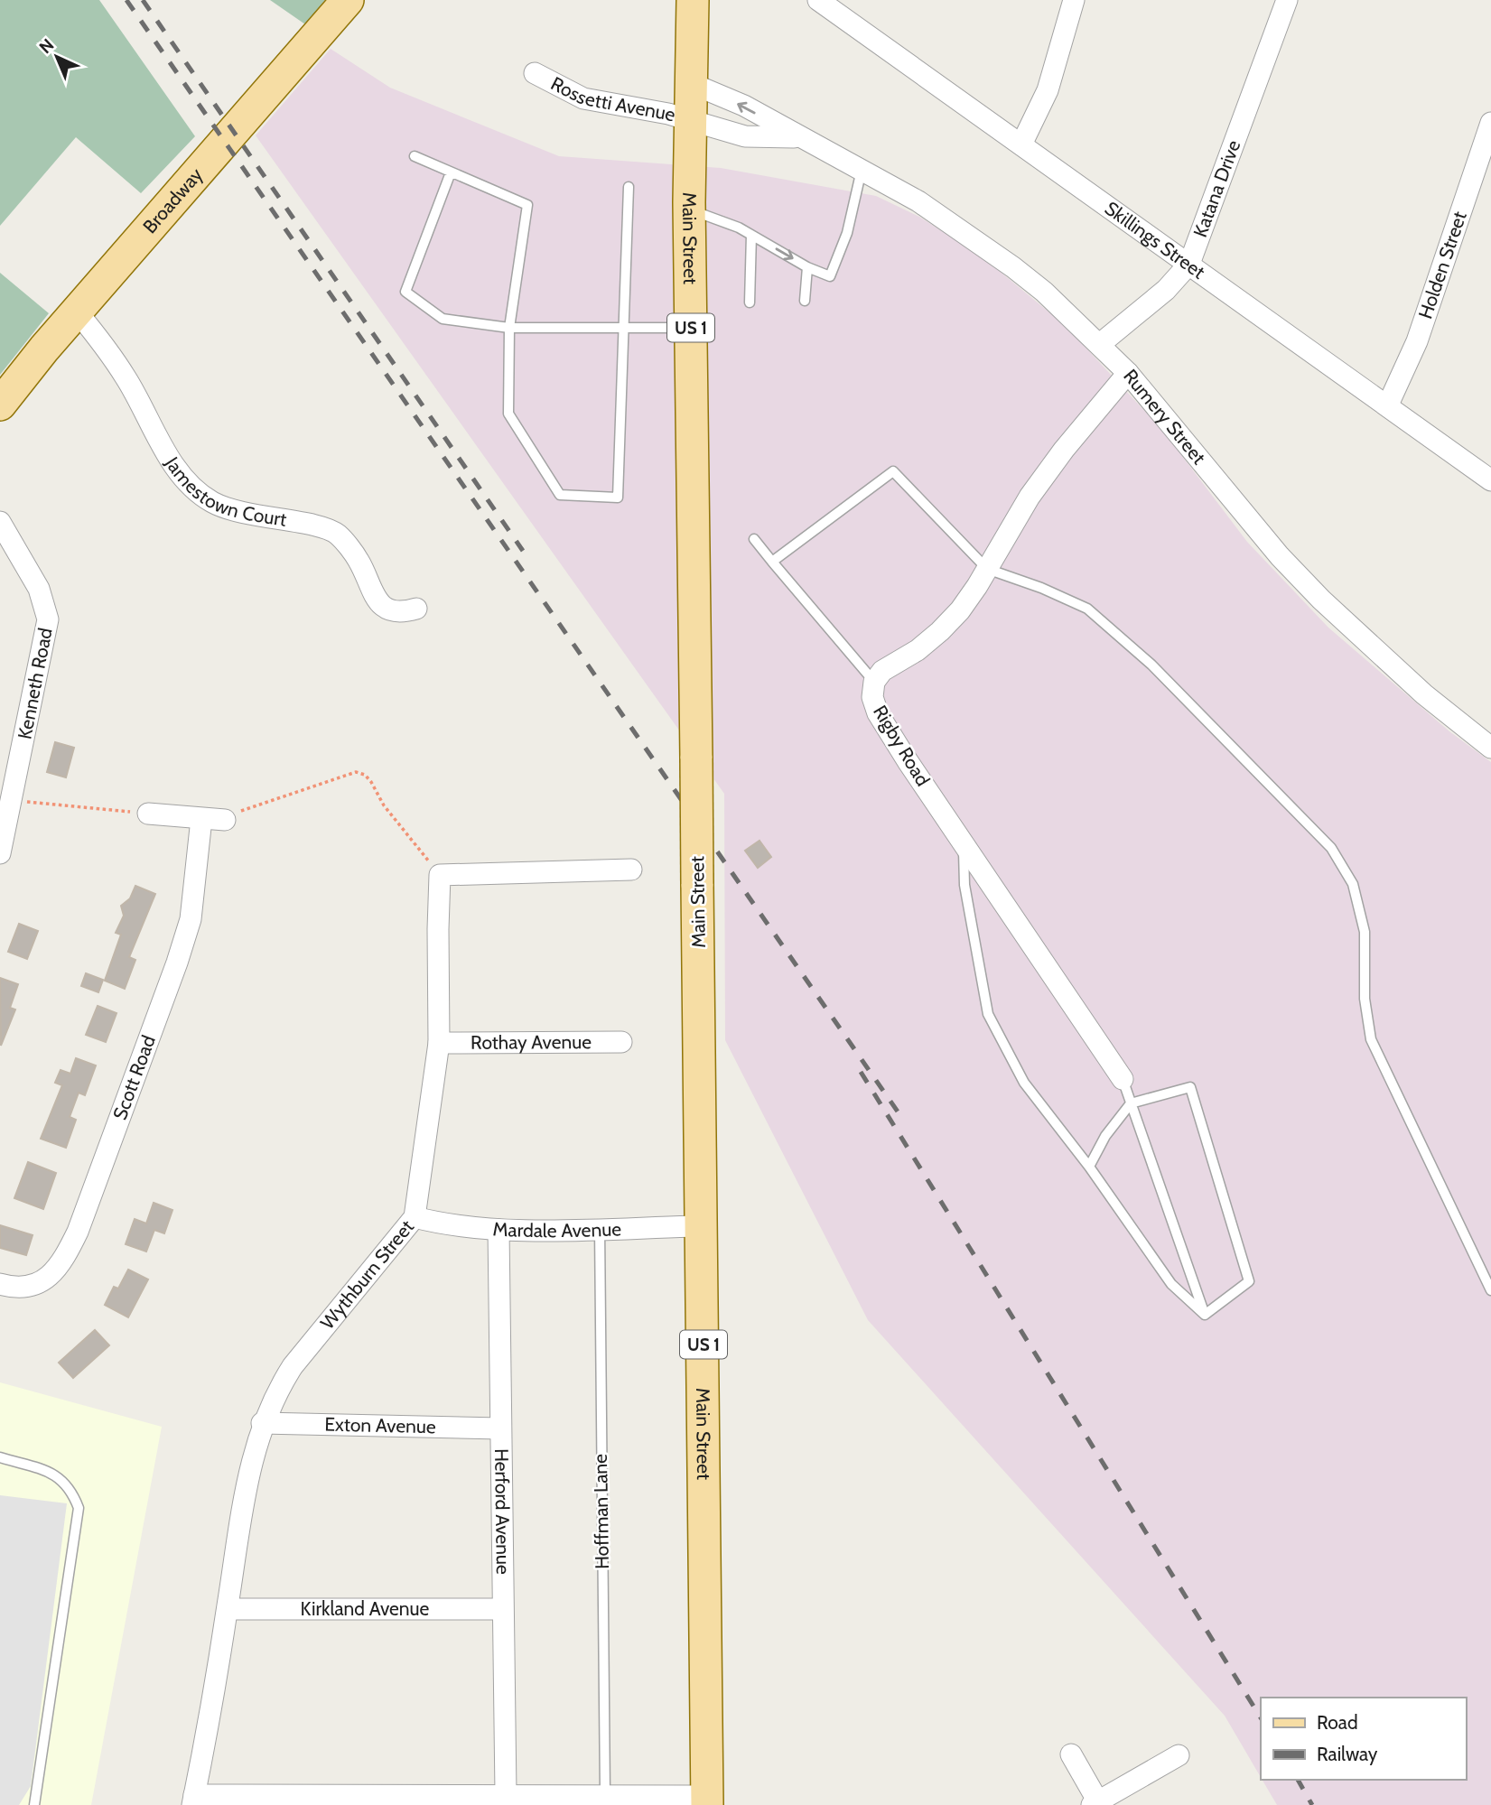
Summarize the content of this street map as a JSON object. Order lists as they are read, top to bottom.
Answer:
{
  "streets": {
    "main road": ["Broadway", "Main Street", "US 1"],
    "street": [
      "Rossetti Avenue",
      "Katana Drive",
      "Skillings Street",
      "Holden Street",
      "Rumery Street",
      "Jamestown Court",
      "Kenneth Road",
      "Rigby Road",
      "Rothay Avenue",
      "Scott Road",
      "Mardale Avenue",
      "Wythburn Street",
      "Exton Avenue",
      "Herford Avenue",
      "Kirkland Avenue"
    ],
    "lane": ["Hoffman Lane"]
  },
  "crossings": [
    ["Rossetti Avenue", "Main Street"],
    ["Rossetti Avenue", "Rumery Street"],
    ["Katana Drive", "Skillings Street"],
    ["Katana Drive", "Rumery Street"],
    ["Broadway", "Jamestown Court"],
    ["Main Street", "Rumery Street"],
    ["Main Street", "Mardale Avenue"],
    ["Skillings Street", "Holden Street"],
    ["Rumery Street", "Rigby Road"],
    ["Rothay Avenue", "Wythburn Street"],
    ["Mardale Avenue", "Wythburn Street"],
    ["Mardale Avenue", "Herford Avenue"],
    ["Mardale Avenue", "Hoffman Lane"],
    ["Wythburn Street", "Exton Avenue"],
    ["Wythburn Street", "Kirkland Avenue"],
    ["Exton Avenue", "Herford Avenue"],
    ["Herford Avenue", "Kirkland Avenue"]
  ],
  "legend": ["Road", "Railway"],
  "north": "top left"
}
